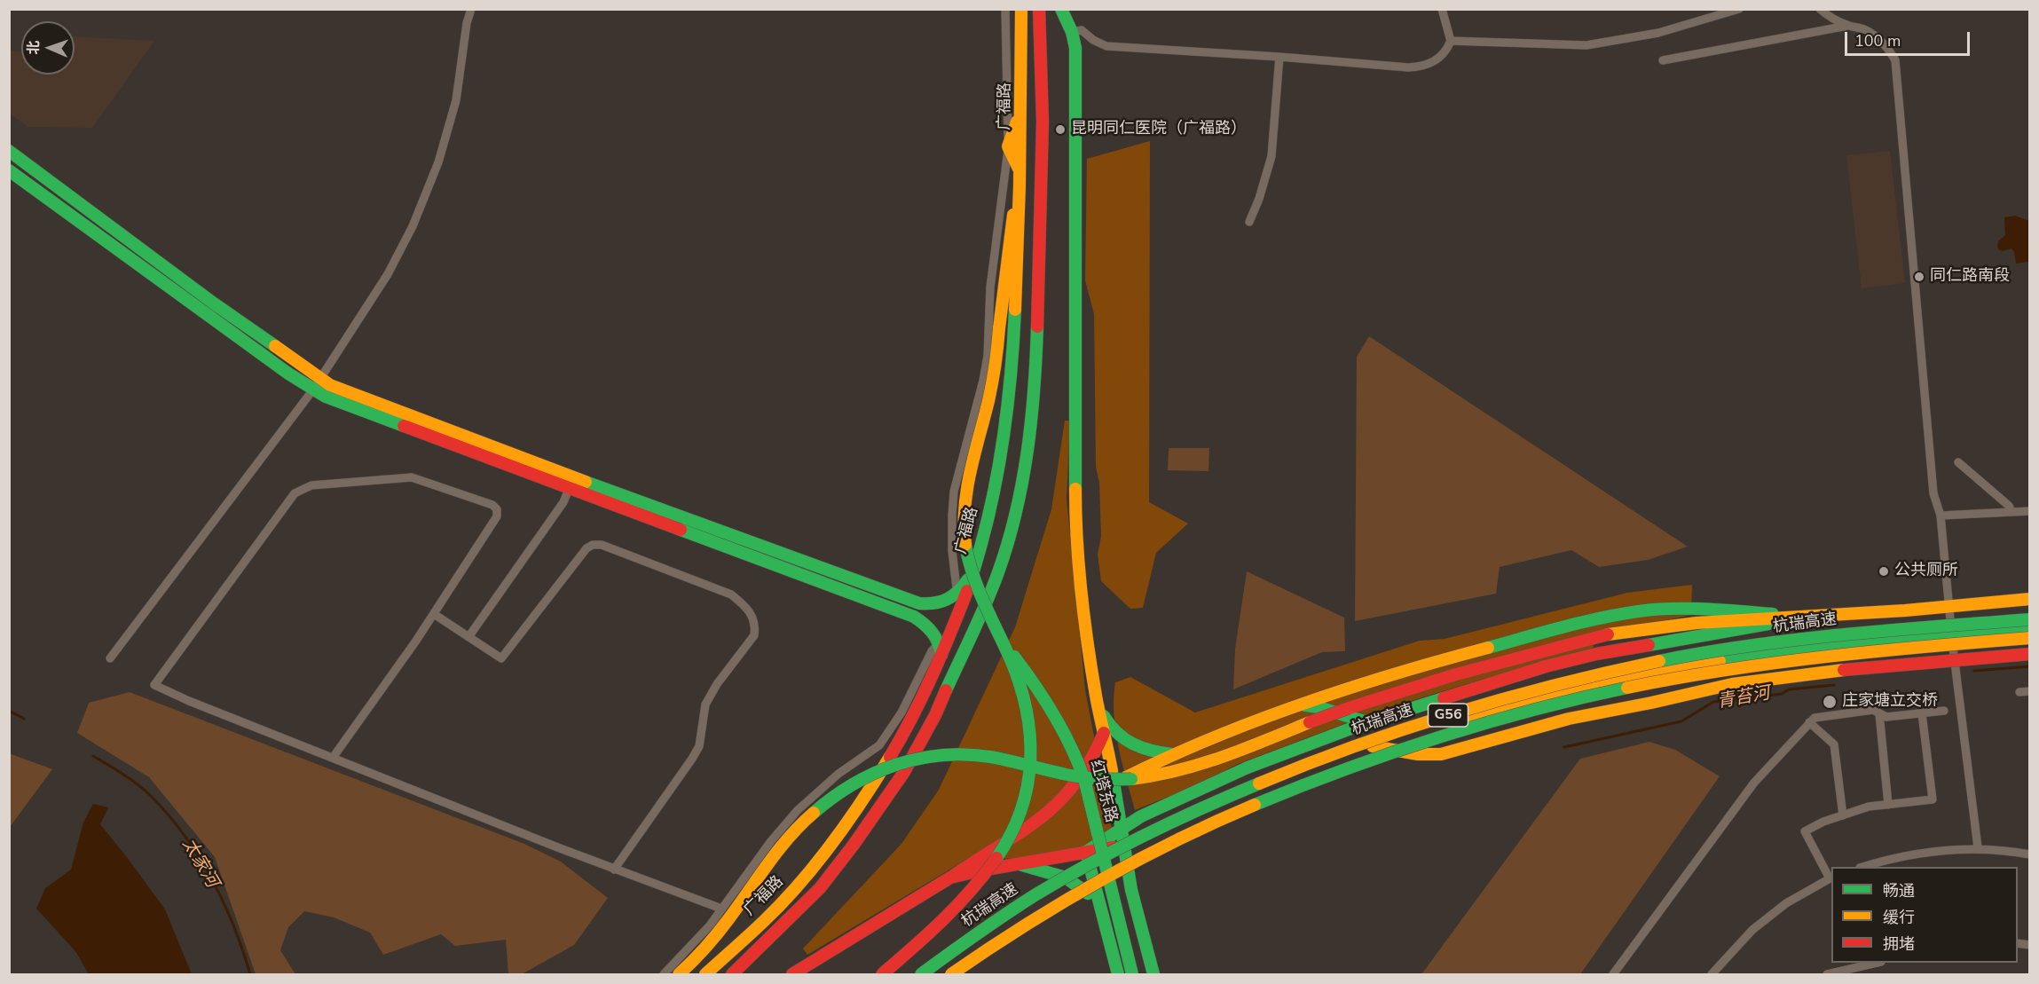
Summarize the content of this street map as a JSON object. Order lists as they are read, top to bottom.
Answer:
{
  "streets": {
    "main road": [
      "广福路",
      "杭瑞高速",
      "G56",
      "红塔东路"
    ]
  },
  "water": ["青苔河", "太家河"],
  "places": [
    "昆明同仁医院（广福路）",
    "同仁路南段",
    "公共厕所",
    "庄家塘立交桥"
  ],
  "legend": ["畅通", "缓行", "拥堵"],
  "scale_bar": "100 m",
  "north": "left"
}
